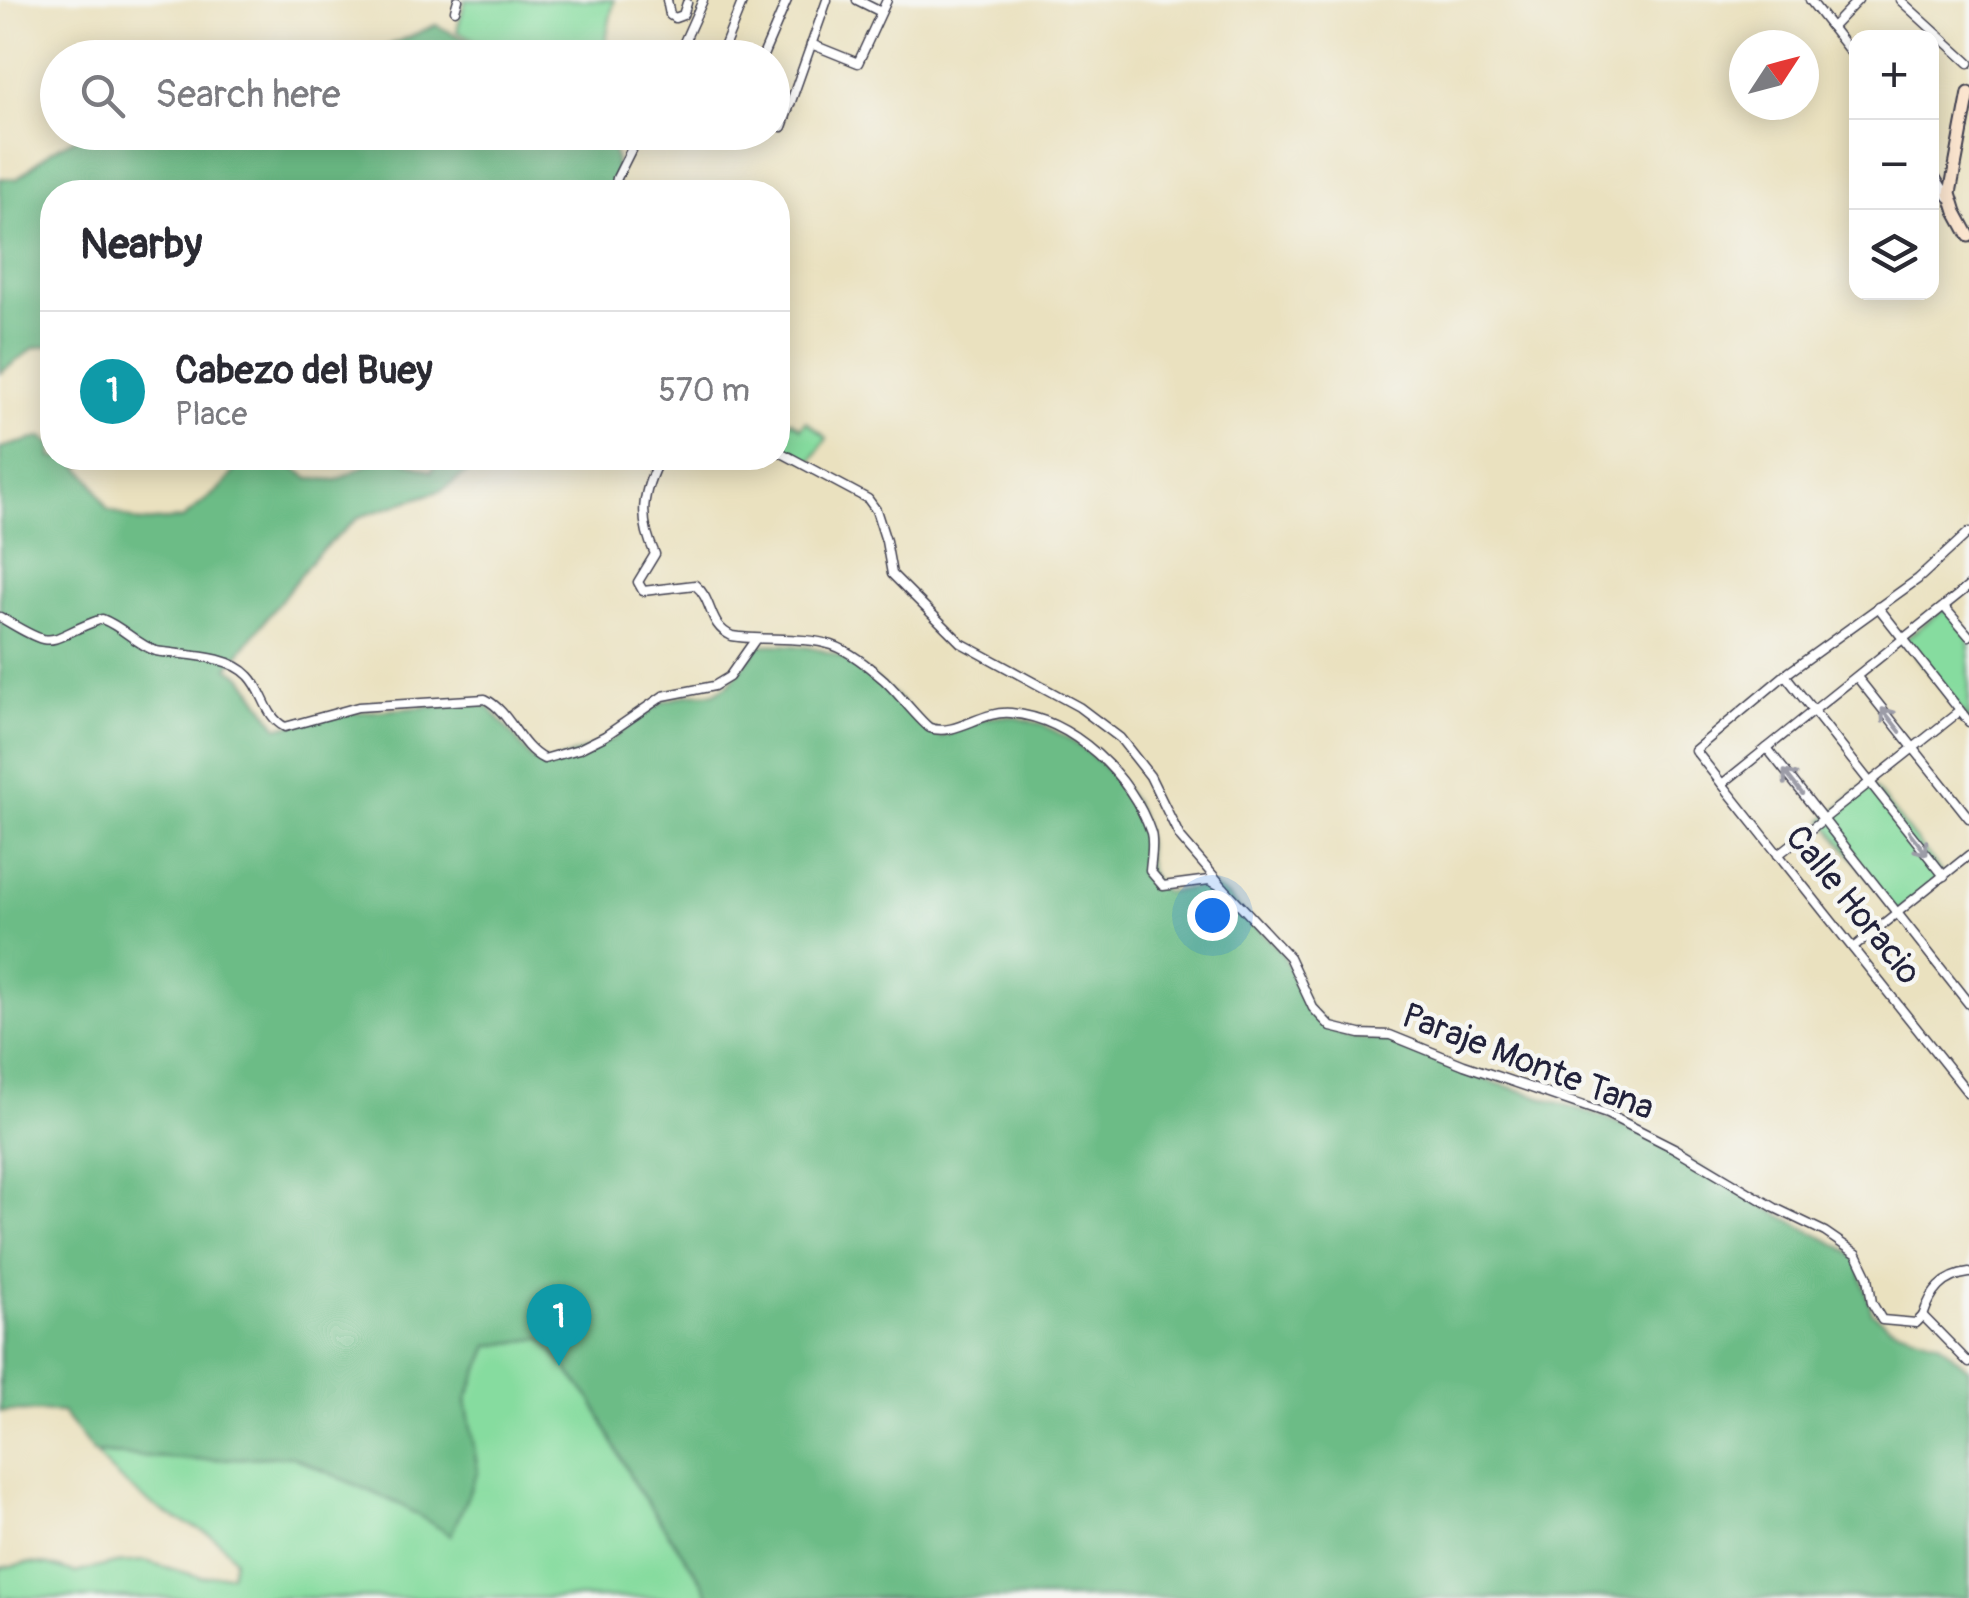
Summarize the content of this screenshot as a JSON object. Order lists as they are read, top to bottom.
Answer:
{
  "streets": {
    "street": ["Calle Horacio", "Paraje Monte Tana"]
  },
  "north": "top right",
  "page": {
    "map_buttons": ["+", "−"],
    "search": "Search here",
    "heading": "Nearby",
    "list": [
      {
        "mark": "1",
        "name": "Cabezo del Buey",
        "note": "Place",
        "value": "570 m"
      }
    ],
    "pins": "1"
  }
}
